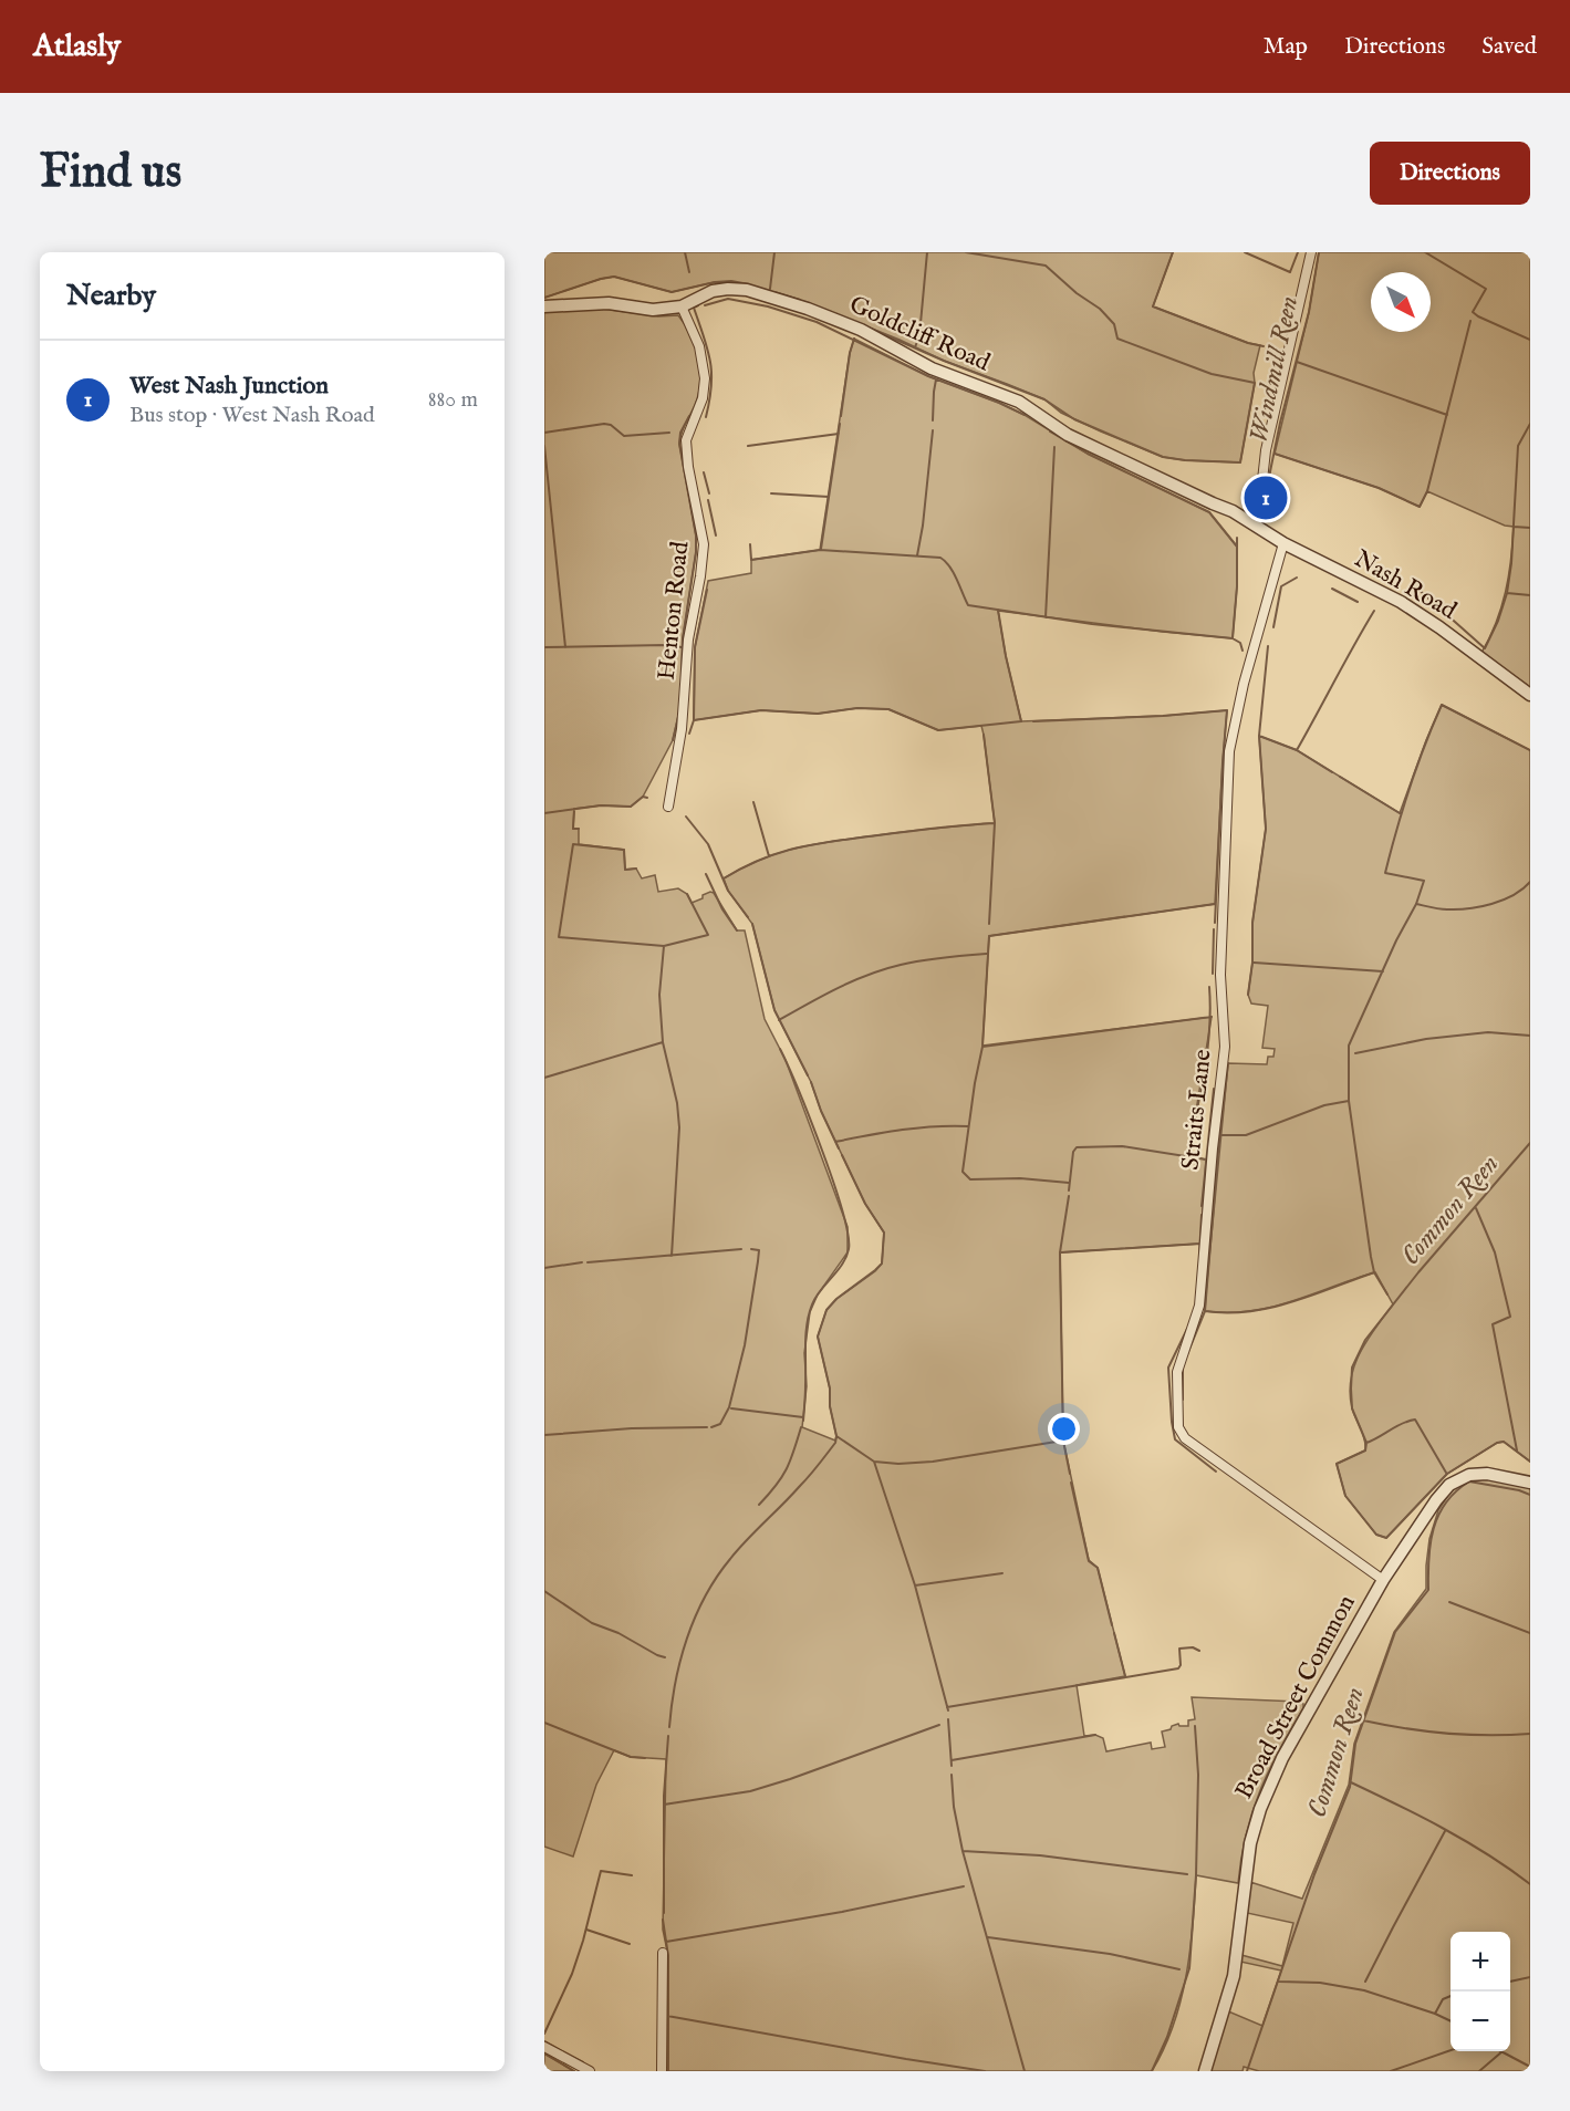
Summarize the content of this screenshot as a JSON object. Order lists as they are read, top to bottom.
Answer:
{
  "streets": {
    "street": [
      "Goldcliff Road",
      "Nash Road",
      "Henton Road",
      "Straits Lane",
      "Broad Street Common"
    ]
  },
  "crossings": [
    ["Goldcliff Road", "Nash Road"],
    ["Goldcliff Road", "Henton Road"],
    ["Nash Road", "Straits Lane"],
    ["Straits Lane", "Broad Street Common"]
  ],
  "water": ["Windmill Reen", "Common Reen"],
  "north": "bottom right",
  "page": {
    "header": "Atlasly",
    "nav": ["Map", "Directions", "Saved"],
    "buttons": "Directions",
    "title": "Find us",
    "heading": "Nearby",
    "list": [
      {
        "mark": "1",
        "name": "West Nash Junction",
        "note": "Bus stop · West Nash Road",
        "value": "880 m"
      }
    ],
    "pins": "1",
    "map_buttons": ["+", "−"]
  }
}
